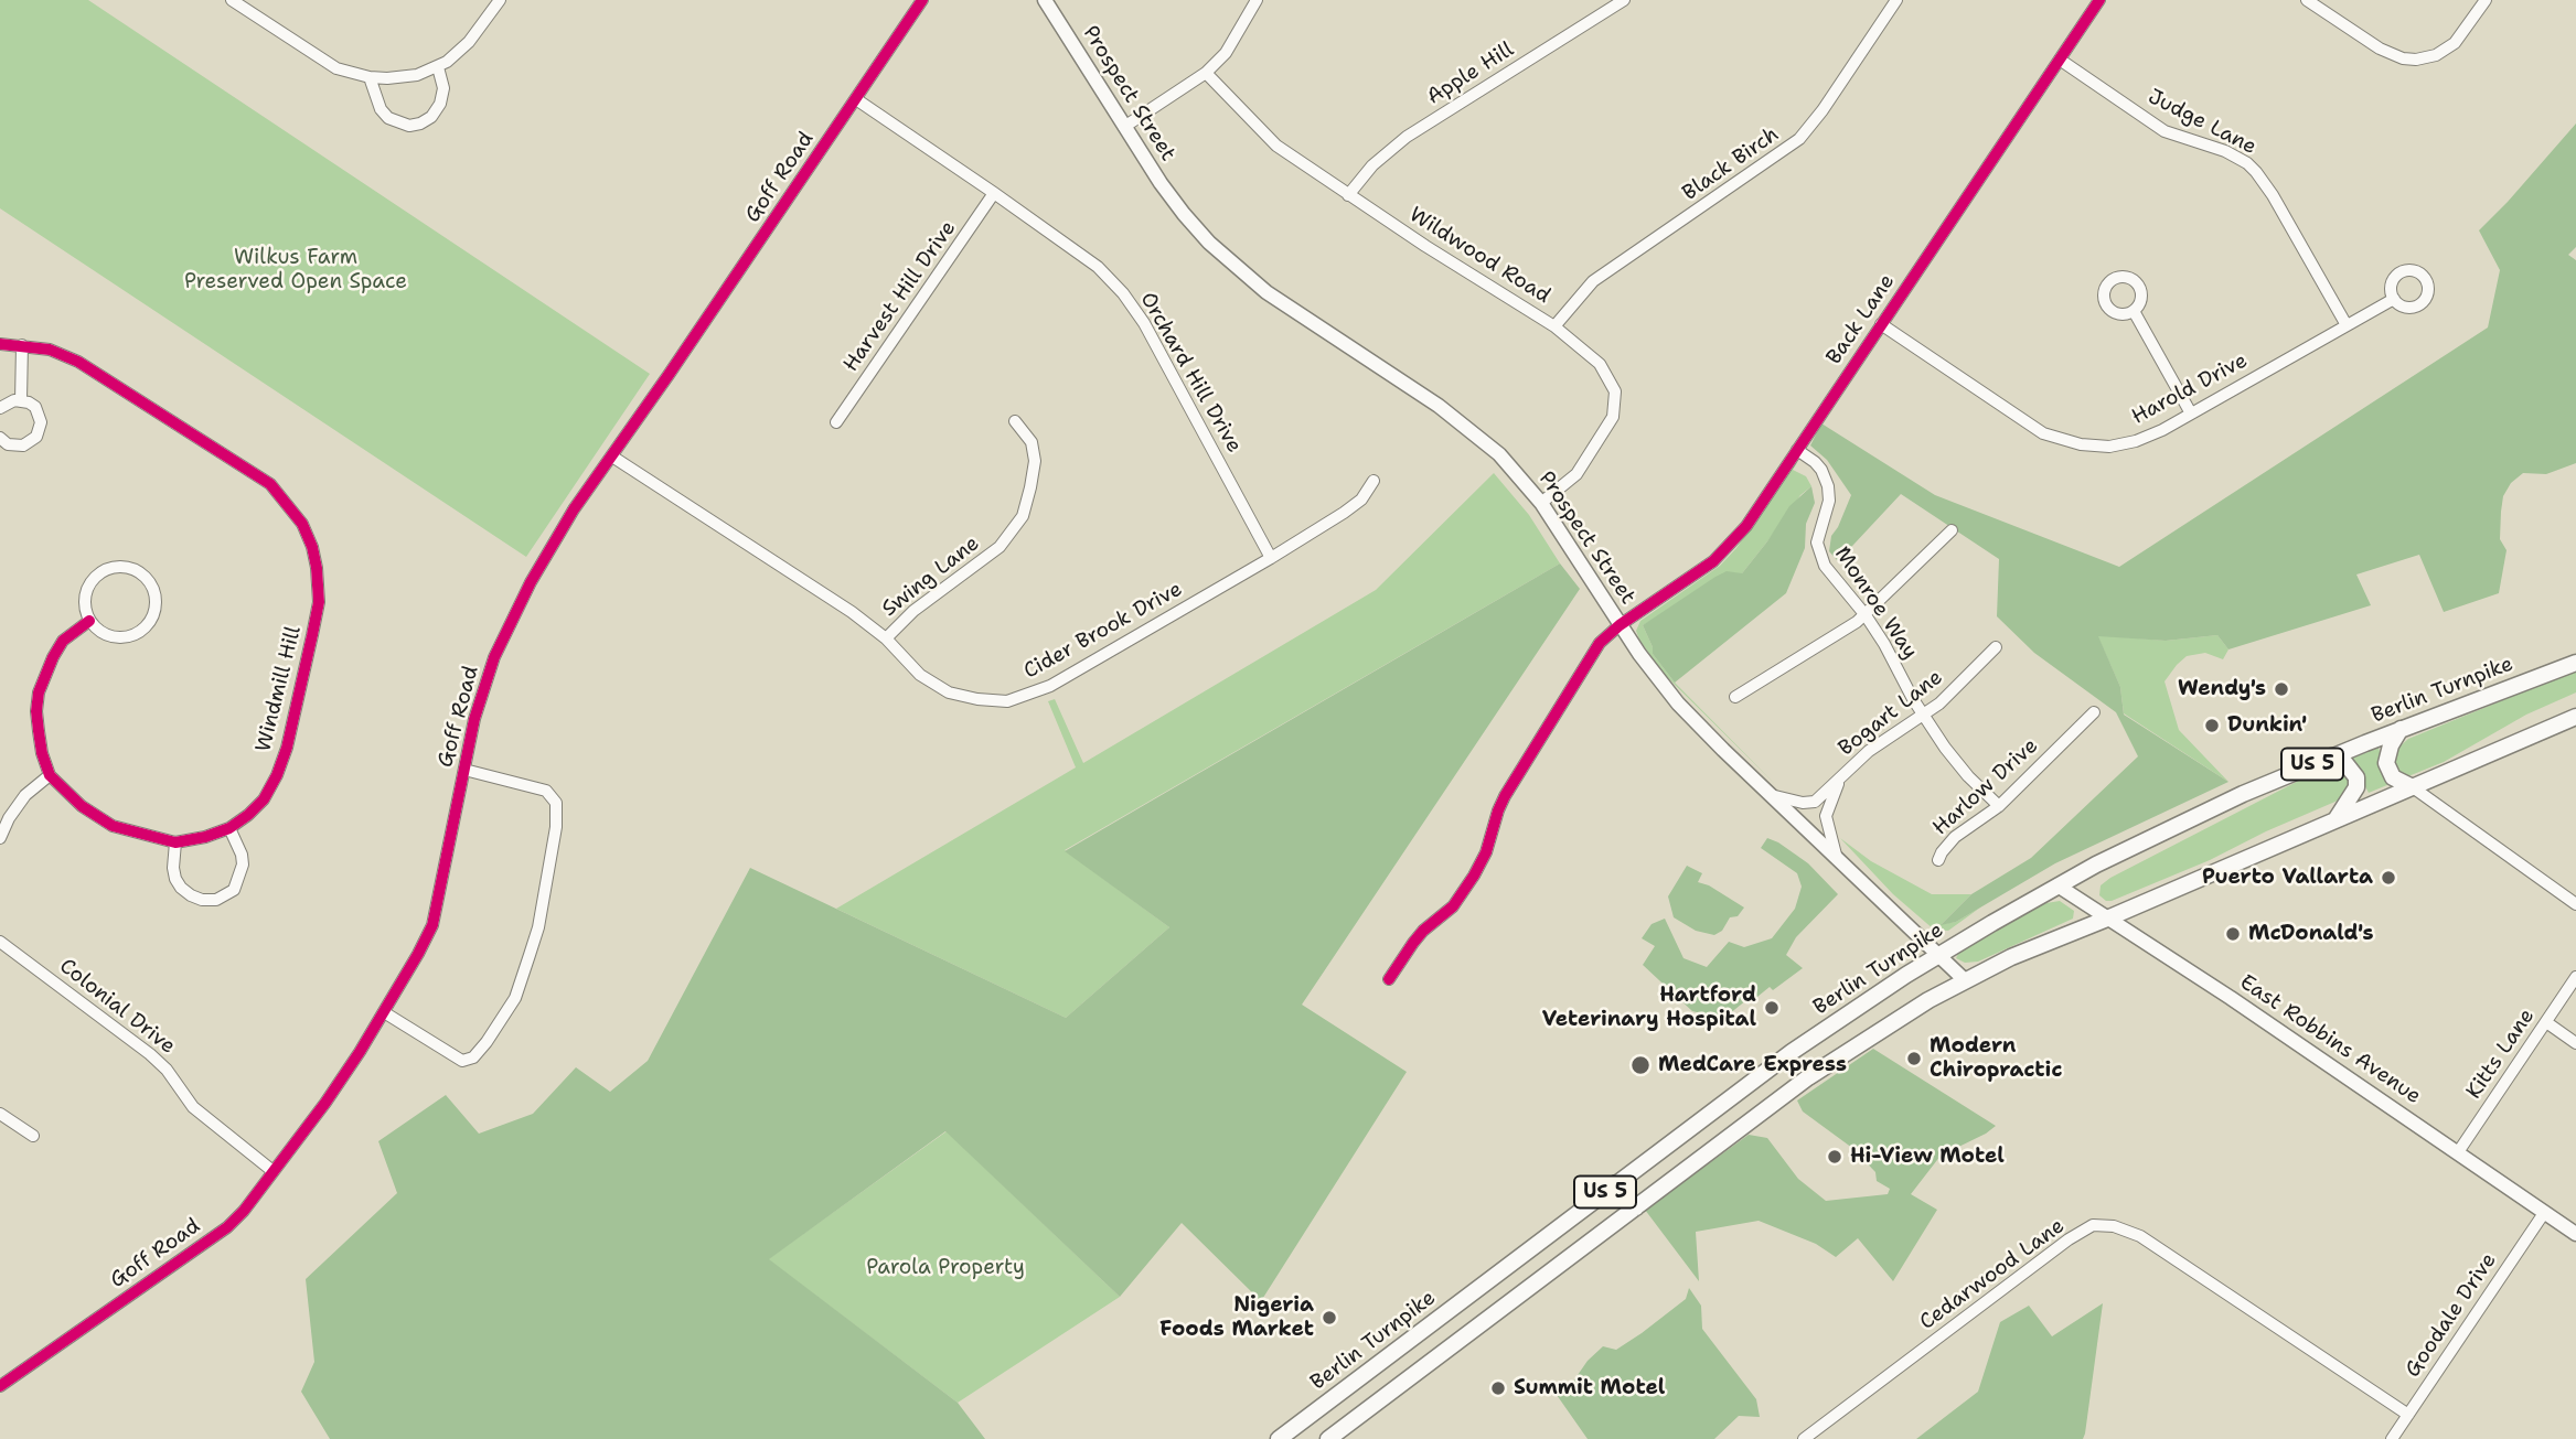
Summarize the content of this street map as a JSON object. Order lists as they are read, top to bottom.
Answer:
{
  "streets": {
    "highway": ["Berlin Turnpike", "US 5"],
    "main road": ["Prospect Street", "East Robbins Avenue"],
    "street": [
      "Apple Hill",
      "Judge Lane",
      "Black Birch",
      "Goff Road",
      "Wildwood Road",
      "Harvest Hill Drive",
      "Back Lane",
      "Orchard Hill Drive",
      "Harold Drive",
      "Swing Lane",
      "Monroe Way",
      "Cider Brook Drive",
      "Windmill Hill",
      "Bogart Lane",
      "Harlow Drive",
      "Colonial Drive",
      "Kitts Lane",
      "Cedarwood Lane",
      "Goodale Drive"
    ]
  },
  "crossings": [
    ["Apple Hill", "Wildwood Road"],
    ["Prospect Street", "Wildwood Road"],
    ["Prospect Street", "Back Lane"],
    ["Prospect Street", "Berlin Turnpike"],
    ["Prospect Street", "Bogart Lane"],
    ["Prospect Street", "US 5"],
    ["Judge Lane", "Back Lane"],
    ["Judge Lane", "Harold Drive"],
    ["Black Birch", "Wildwood Road"],
    ["Goff Road", "Orchard Hill Drive"],
    ["Goff Road", "Cider Brook Drive"],
    ["Goff Road", "Colonial Drive"],
    ["Harvest Hill Drive", "Orchard Hill Drive"],
    ["Back Lane", "Harold Drive"],
    ["Back Lane", "Monroe Way"],
    ["Orchard Hill Drive", "Cider Brook Drive"],
    ["Swing Lane", "Cider Brook Drive"],
    ["Monroe Way", "Bogart Lane"],
    ["Monroe Way", "Harlow Drive"],
    ["Berlin Turnpike", "East Robbins Avenue"],
    ["US 5", "East Robbins Avenue"],
    ["East Robbins Avenue", "Kitts Lane"],
    ["East Robbins Avenue", "Goodale Drive"],
    ["Cedarwood Lane", "Goodale Drive"]
  ],
  "parks": ["Wilkus Farm Preserved Open Space", "Parola Property"],
  "places": [
    "Wendy's",
    "Dunkin'",
    "Puerto Vallarta",
    "McDonald's",
    "Hartford Veterinary Hospital",
    "Modern Chiropractic",
    "MedCare Express",
    "Hi-View Motel",
    "Nigeria Foods Market",
    "Summit Motel"
  ]
}
